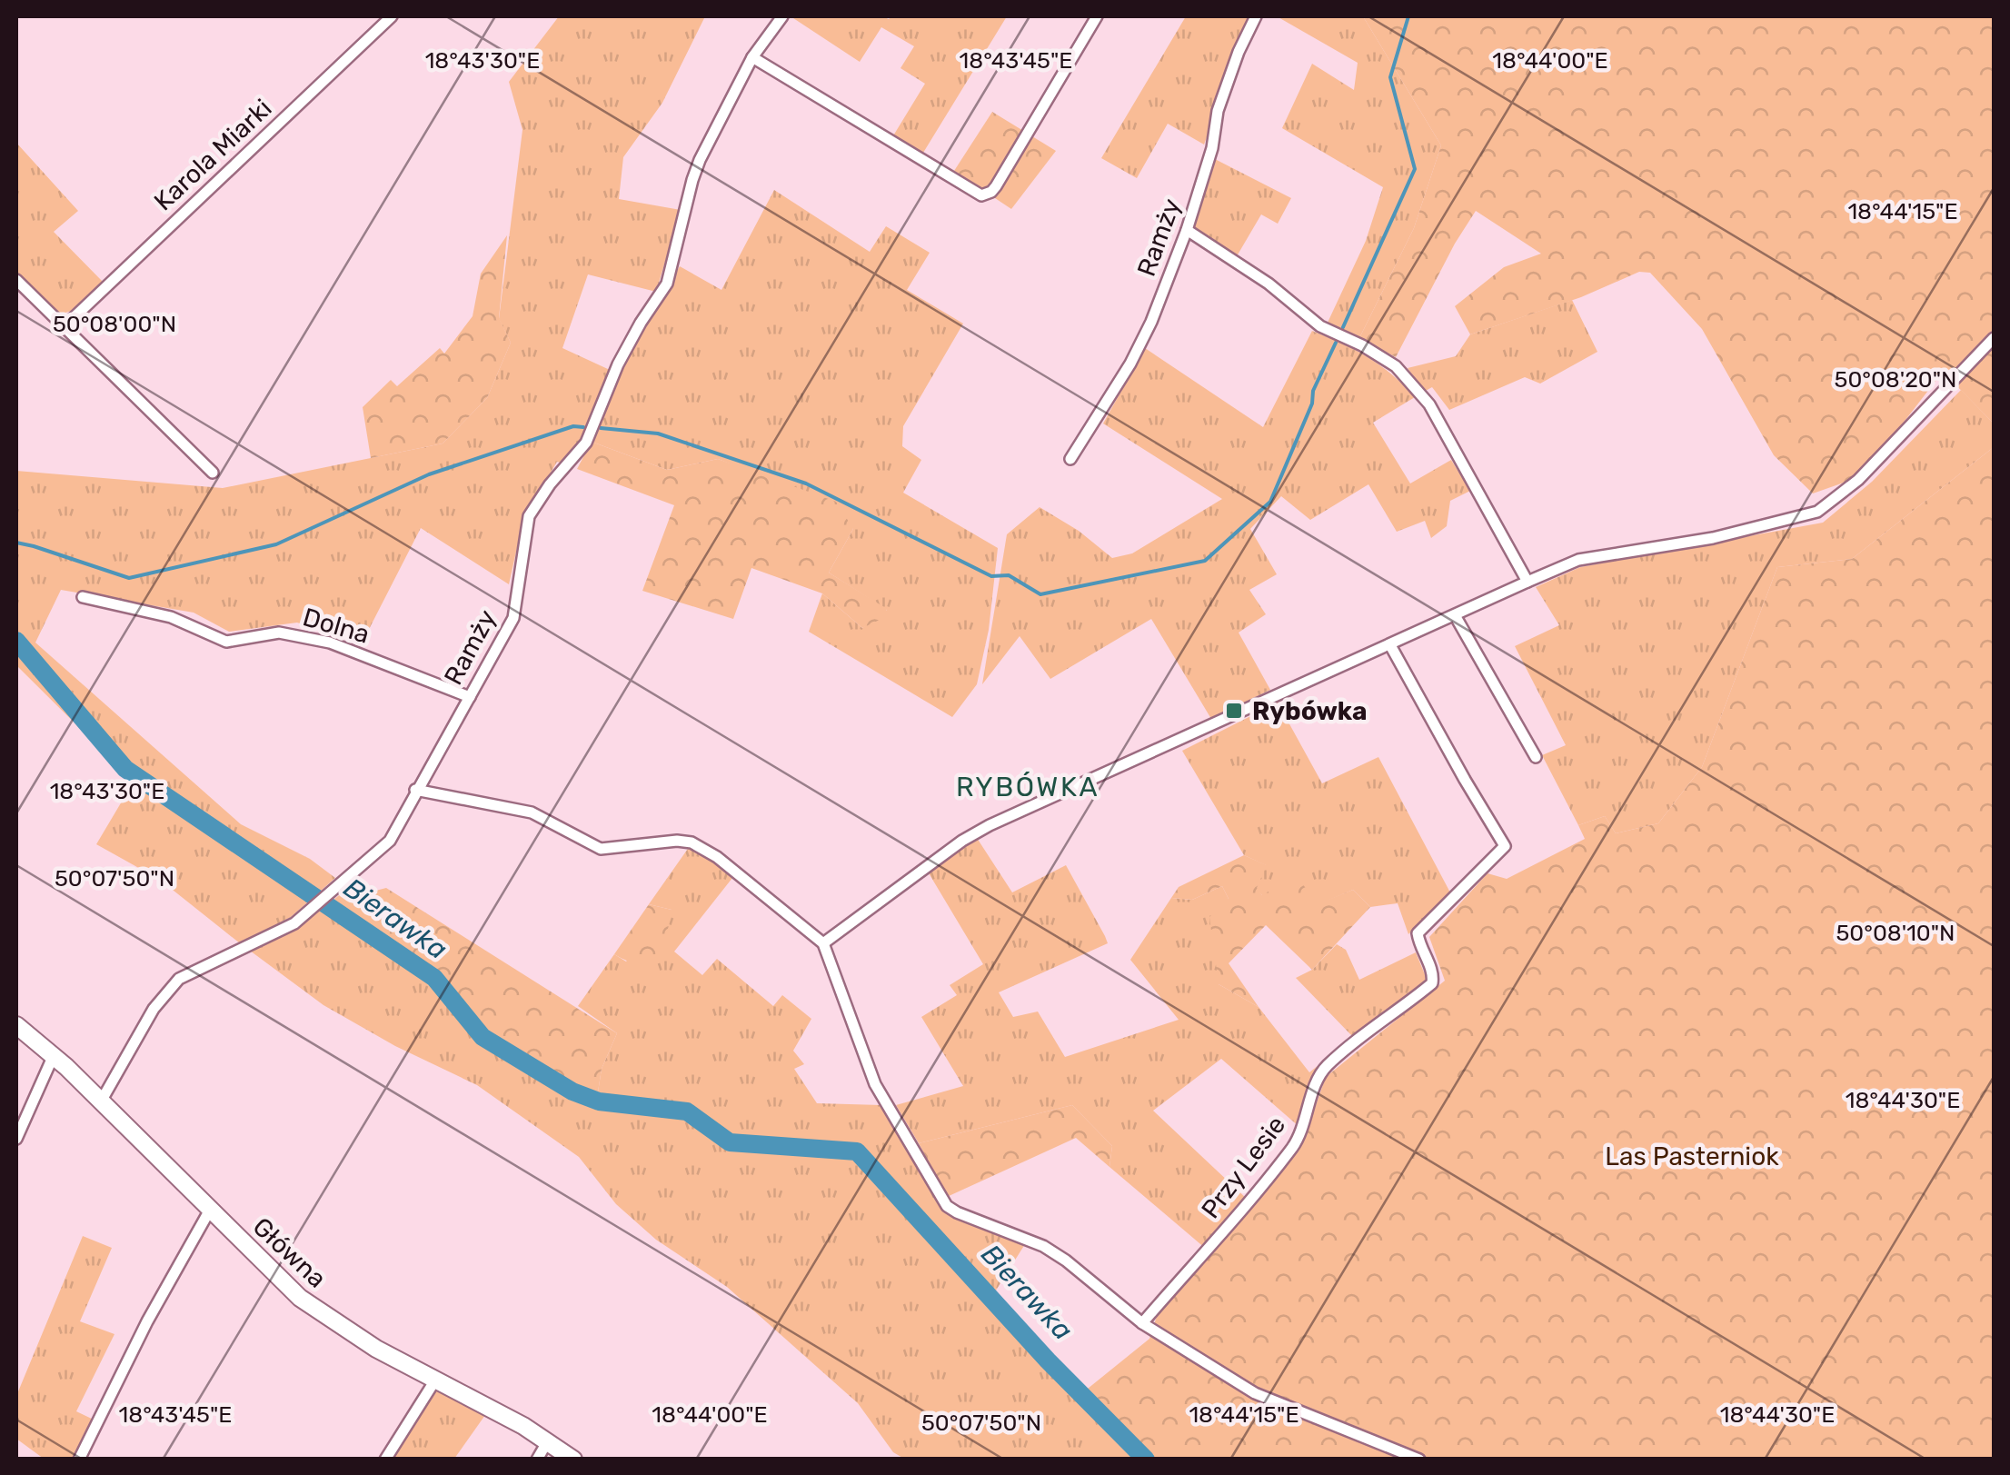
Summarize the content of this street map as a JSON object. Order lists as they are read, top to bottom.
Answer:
{
  "streets": {
    "main road": ["Główna"],
    "street": [
      "Karola Miarki",
      "Ramży",
      "Dolna",
      "Przy Lesie"
    ]
  },
  "crossings": [
    ["Ramży", "Dolna"],
    ["Ramży", "Główna"]
  ],
  "districts": ["RYBÓWKA"],
  "water": ["Bierawka"],
  "parks": ["Las Pasterniok"],
  "places": {
    "transit": ["Rybówka"]
  },
  "coordinates": [
    "18°43'30\"E",
    "18°43'45\"E",
    "18°44'00\"E",
    "18°44'15\"E",
    "50°08'00\"N",
    "50°08'20\"N",
    "50°07'50\"N",
    "50°08'10\"N",
    "18°44'30\"E"
  ]
}
